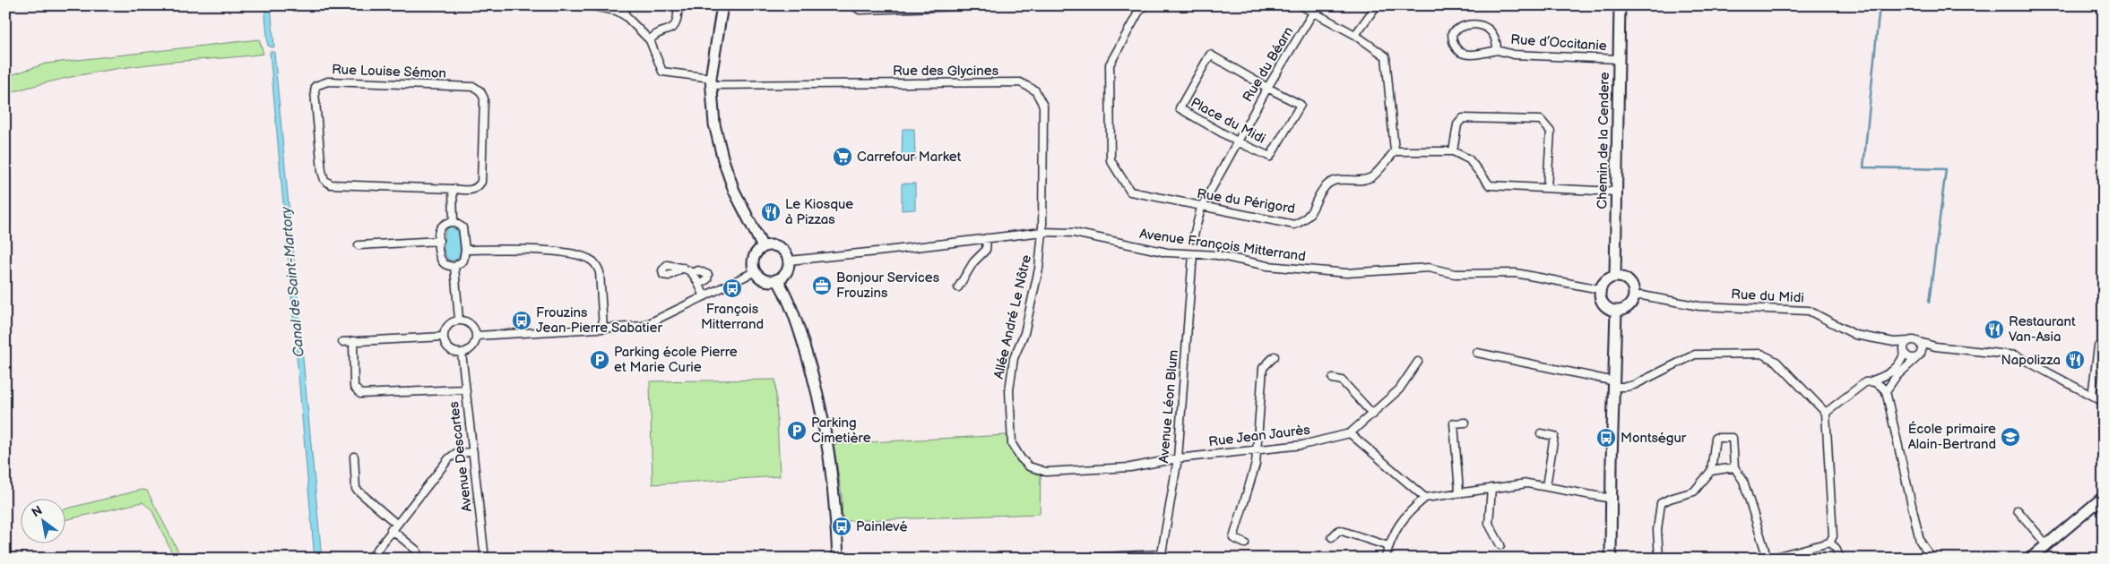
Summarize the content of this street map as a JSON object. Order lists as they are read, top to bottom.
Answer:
{
  "streets": {
    "street": [
      "Rue d’Occitanie",
      "Rue du Béarn",
      "Rue des Glycines",
      "Rue Louise Sémon",
      "Place du Midi",
      "Chemin de la Cendere",
      "Rue du Périgord",
      "Avenue François Mitterrand",
      "Rue du Midi",
      "Allée André Le Nôtre",
      "Avenue Léon Blum",
      "Rue Jean Jaurès",
      "Avenue Descartes"
    ]
  },
  "crossings": [
    ["Rue d’Occitanie", "Chemin de la Cendere"],
    ["Rue du Béarn", "Place du Midi"],
    ["Rue du Béarn", "Rue du Périgord"],
    ["Rue des Glycines", "Avenue François Mitterrand"],
    ["Rue des Glycines", "Allée André Le Nôtre"],
    ["Chemin de la Cendere", "Avenue François Mitterrand"],
    ["Chemin de la Cendere", "Rue du Midi"],
    ["Avenue François Mitterrand", "Rue du Midi"],
    ["Avenue François Mitterrand", "Allée André Le Nôtre"],
    ["Avenue François Mitterrand", "Avenue Léon Blum"],
    ["Allée André Le Nôtre", "Avenue Léon Blum"],
    ["Allée André Le Nôtre", "Rue Jean Jaurès"],
    ["Avenue Léon Blum", "Rue Jean Jaurès"]
  ],
  "water": ["Canal de Saint-Martory"],
  "places": {
    "supermarket": ["Carrefour Market"],
    "restaurant": ["Le Kiosque à Pizzas", "Restaurant Van-Asia", "Napolizza"],
    "office": ["Bonjour Services Frouzins"],
    "bus stop": [
      "François Mitterrand",
      "Frouzins Jean-Pierre Sabatier",
      "Montségur",
      "Painlevé"
    ],
    "parking": ["Parking école Pierre et Marie Curie", "Parking Cimetière"],
    "school or university": ["École primaire Alain-Bertrand"]
  },
  "north": "top left"
}
